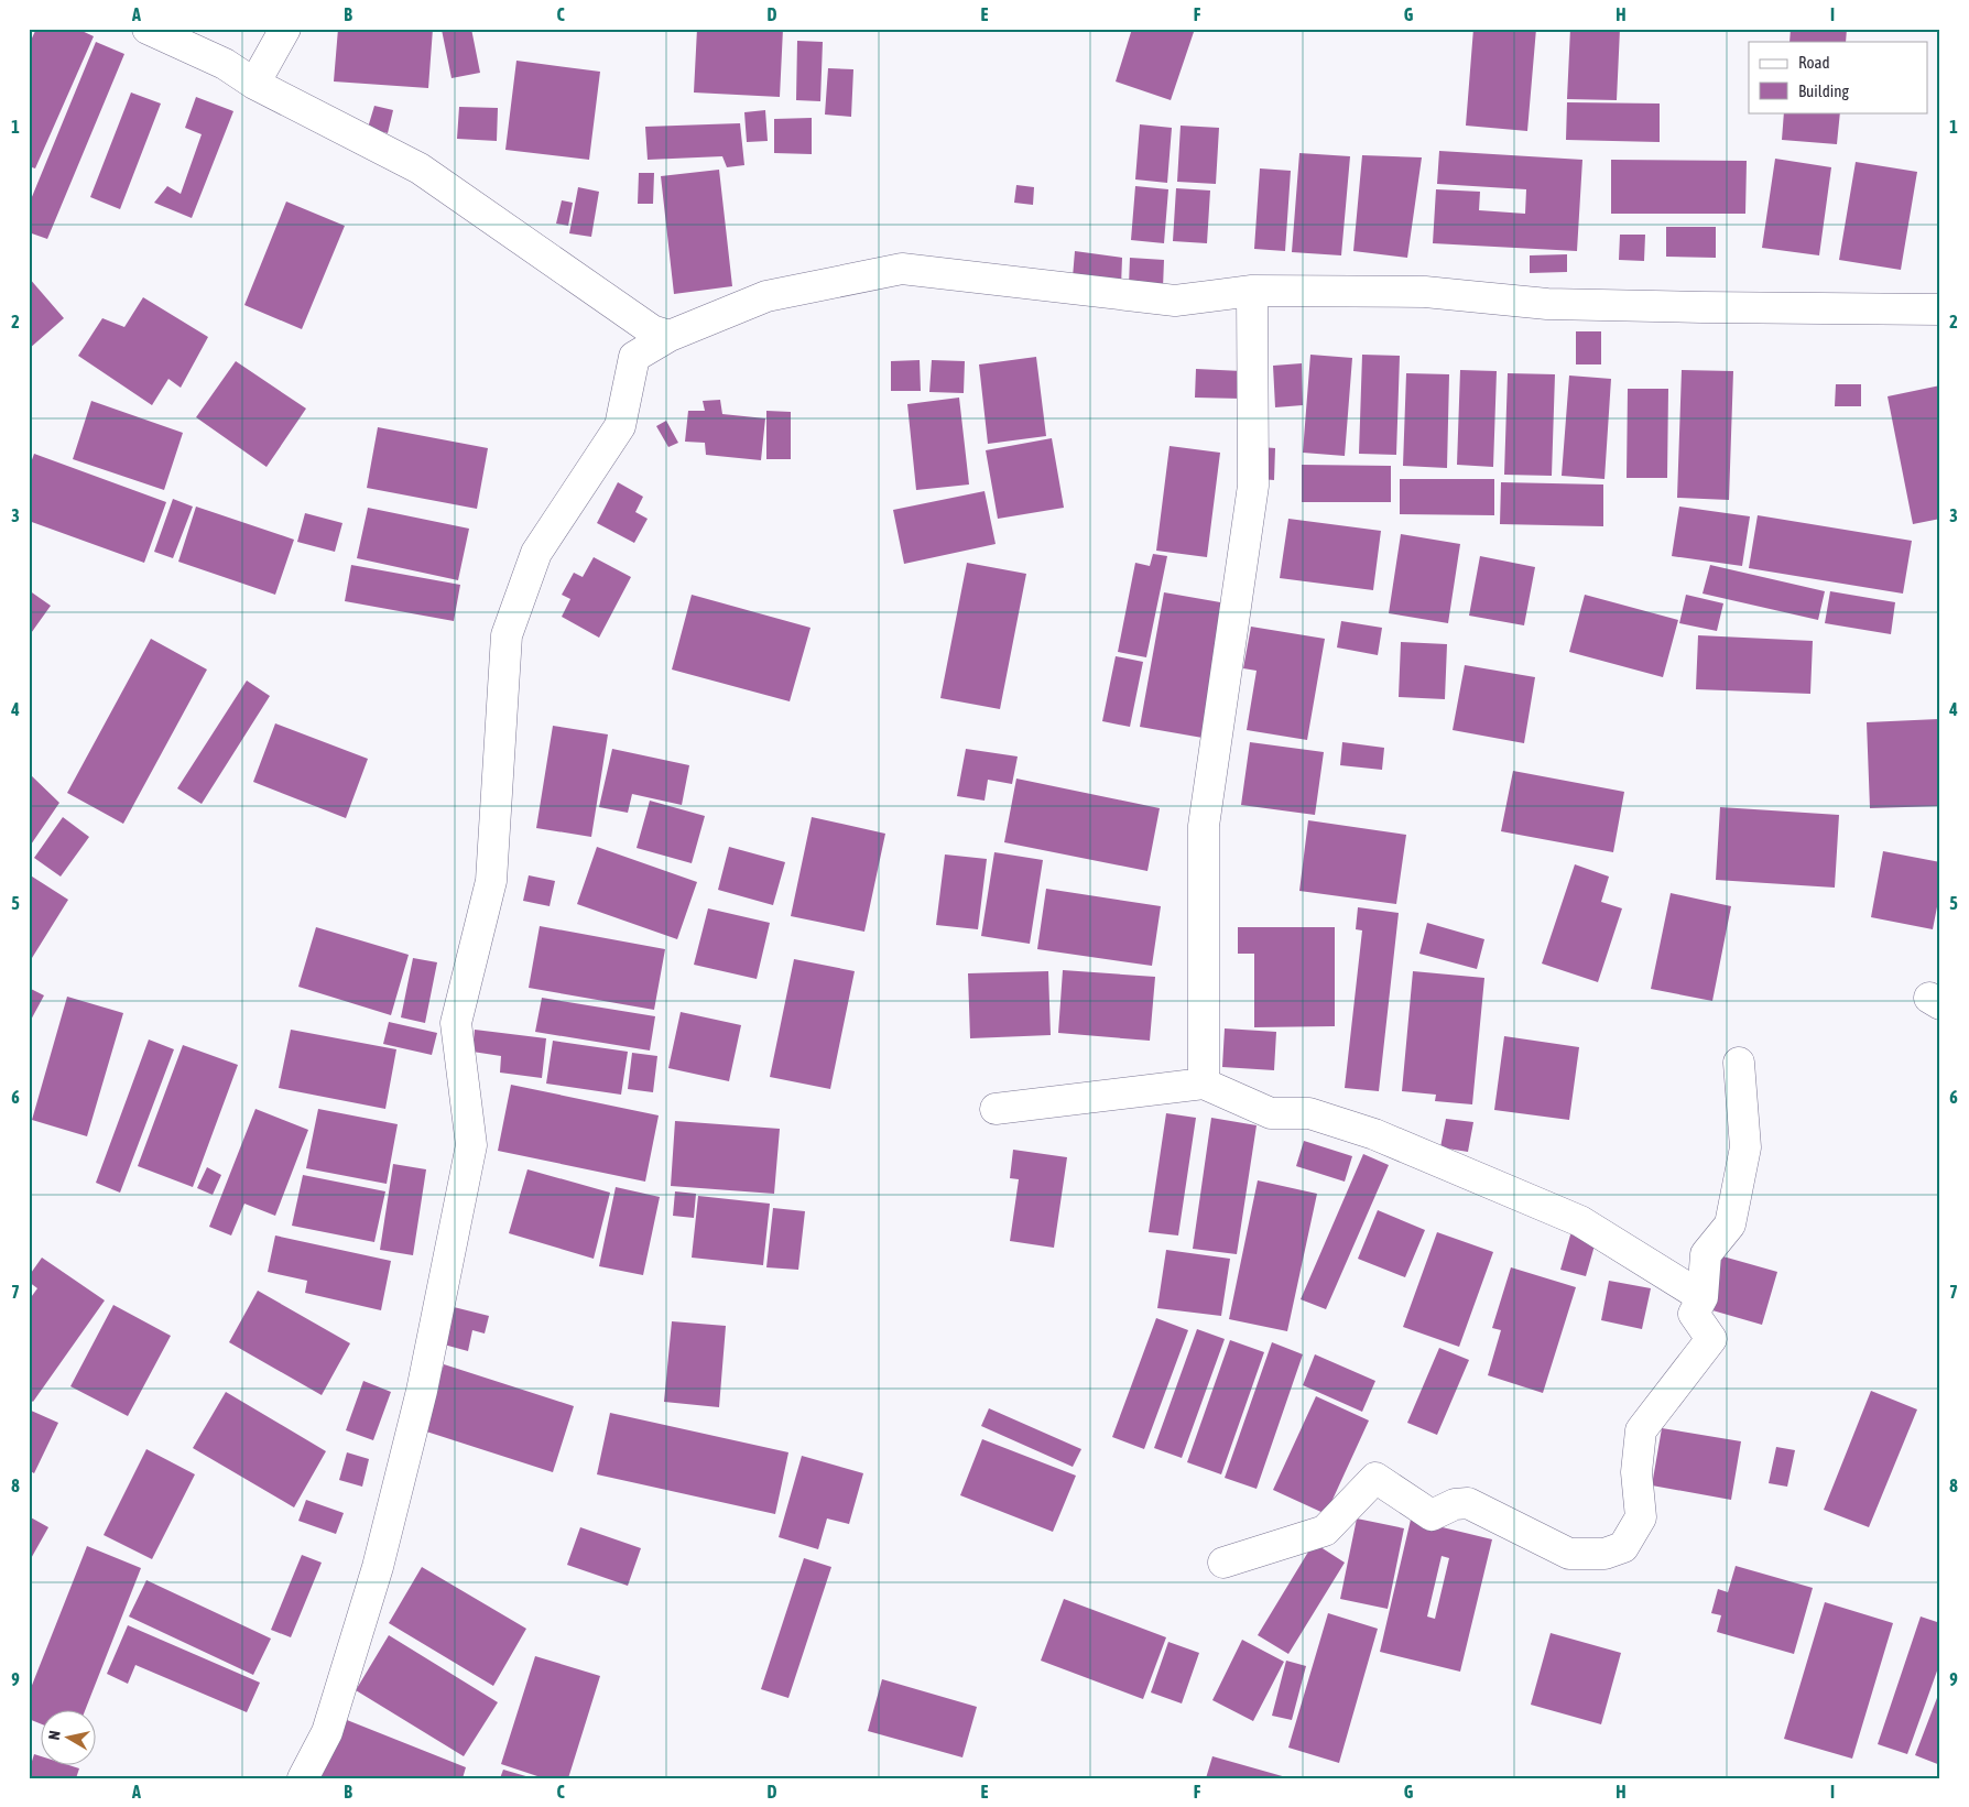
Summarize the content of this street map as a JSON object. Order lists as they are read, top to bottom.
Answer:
{
  "legend": ["Road", "Building"],
  "north": "left",
  "grid": {
    "columns": [
      "A",
      "B",
      "C",
      "D",
      "E",
      "F",
      "G",
      "H",
      "I"
    ],
    "rows": [
      "1",
      "2",
      "3",
      "4",
      "5",
      "6",
      "7",
      "8",
      "9"
    ]
  }
}
